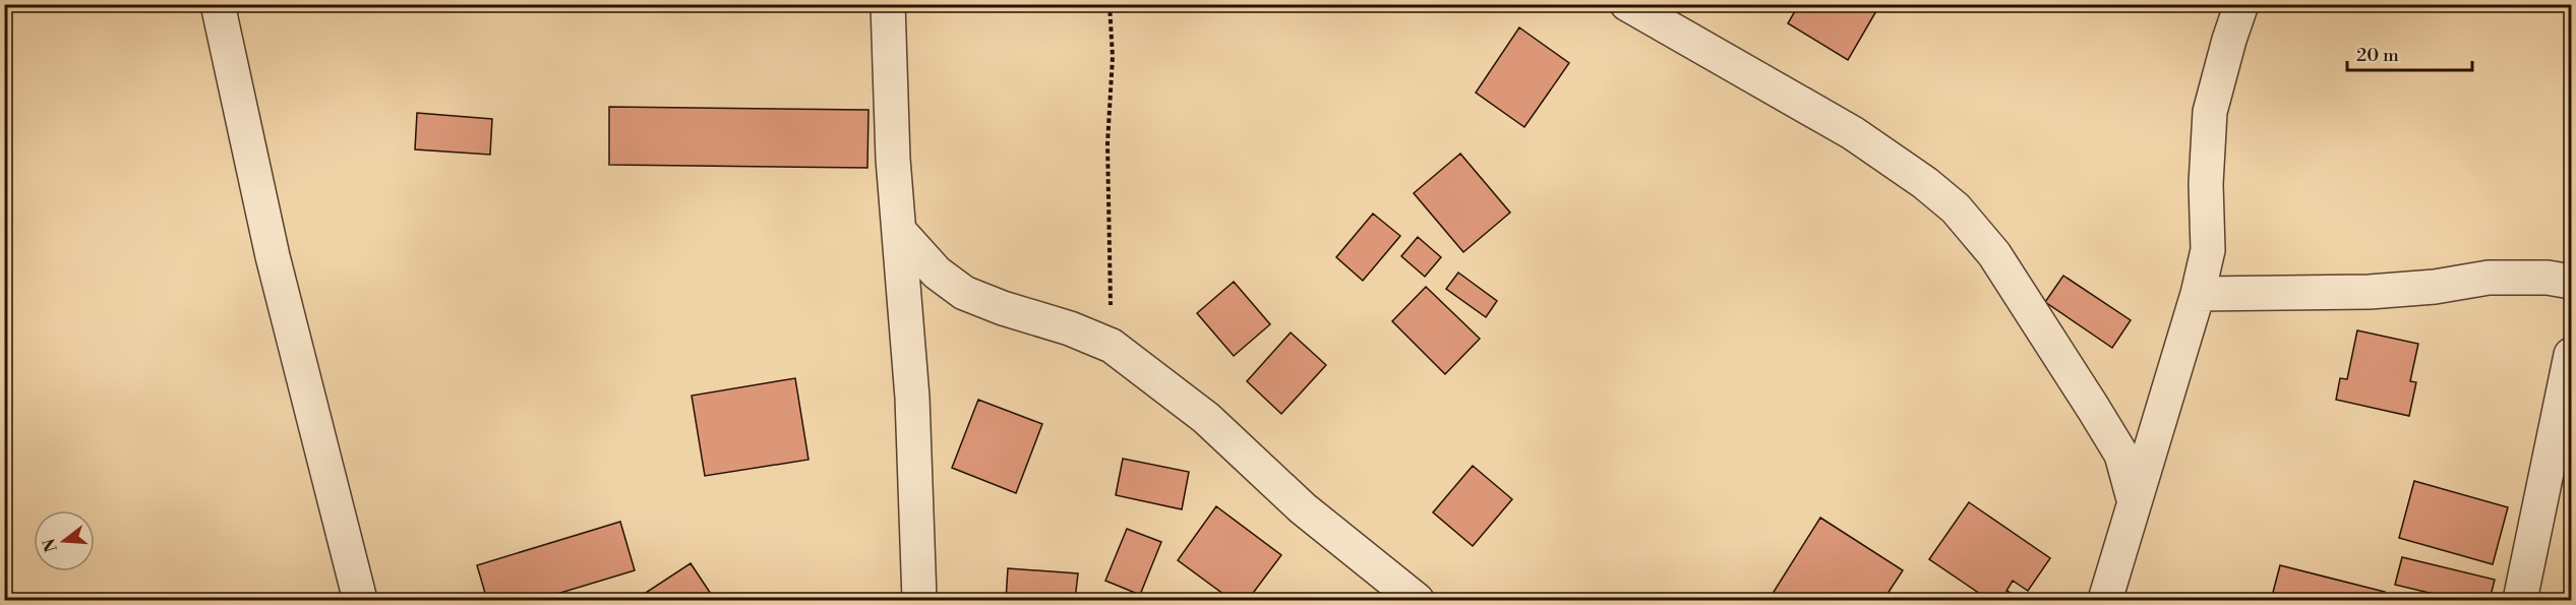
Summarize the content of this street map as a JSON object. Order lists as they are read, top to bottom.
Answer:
{
  "scale_bar": "20 m",
  "north": "left"
}
